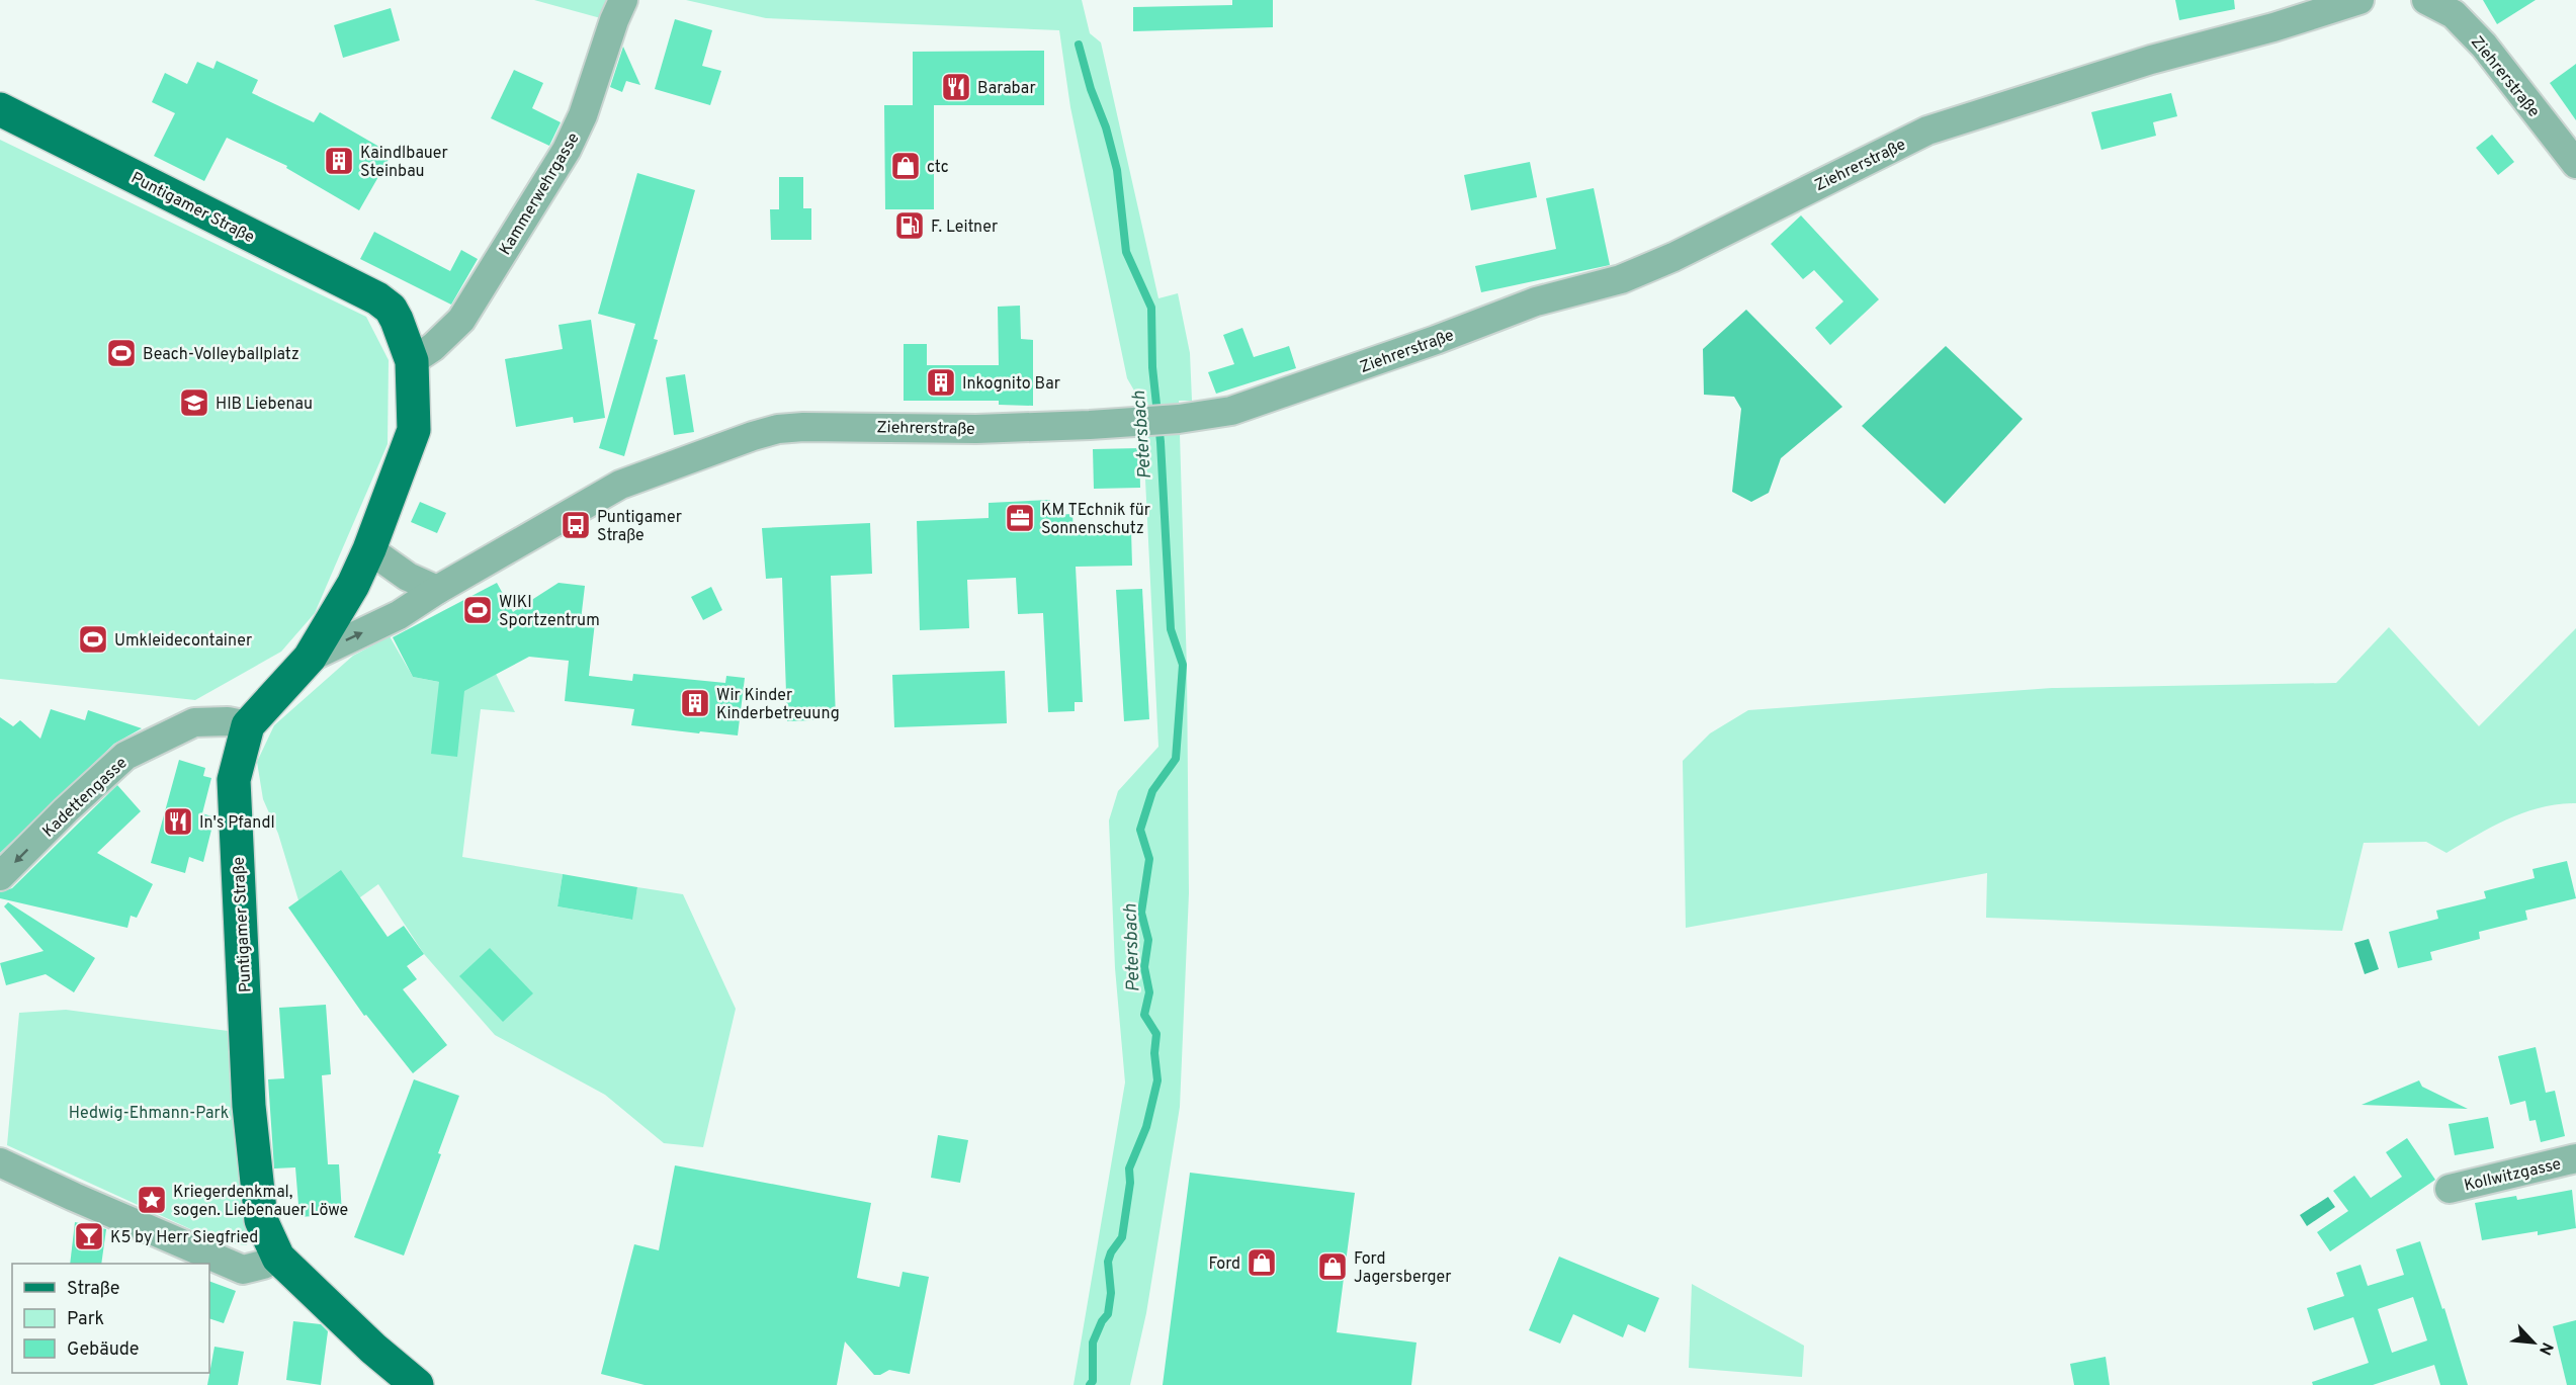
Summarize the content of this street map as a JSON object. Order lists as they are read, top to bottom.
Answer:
{
  "streets": {
    "main road": ["Puntigamer Straße"],
    "street": [
      "Ziehrerstraße",
      "Kammerwehrgasse",
      "Kadettengasse",
      "Kollwitzgasse"
    ]
  },
  "crossings": [
    ["Ziehrerstraße", "Puntigamer Straße"],
    ["Kammerwehrgasse", "Puntigamer Straße"],
    ["Puntigamer Straße", "Kadettengasse"]
  ],
  "one_way": ["Kadettengasse"],
  "water": ["Petersbach"],
  "parks": ["Hedwig-Ehmann-Park"],
  "places": {
    "restaurant": ["Barabar", "In's Pfandl"],
    "building": ["Kaindlbauer Steinbau", "Inkognito Bar", "Wir Kinder Kinderbetreuung"],
    "shop": ["ctc", "Ford", "Ford Jagersberger"],
    "fuel station": ["F. Leitner"],
    "sports": ["Beach-Volleyballplatz", "WIKI Sportzentrum", "Umkleidecontainer"],
    "school or university": ["HIB Liebenau"],
    "office": ["KM TEchnik für Sonnenschutz"],
    "bus stop": ["Puntigamer Straße"],
    "place": ["Kriegerdenkmal, sogen. Liebenauer Löwe"],
    "bar": ["K5 by Herr Siegfried"]
  },
  "legend": ["Straße", "Park", "Gebäude"],
  "north": "bottom right"
}
